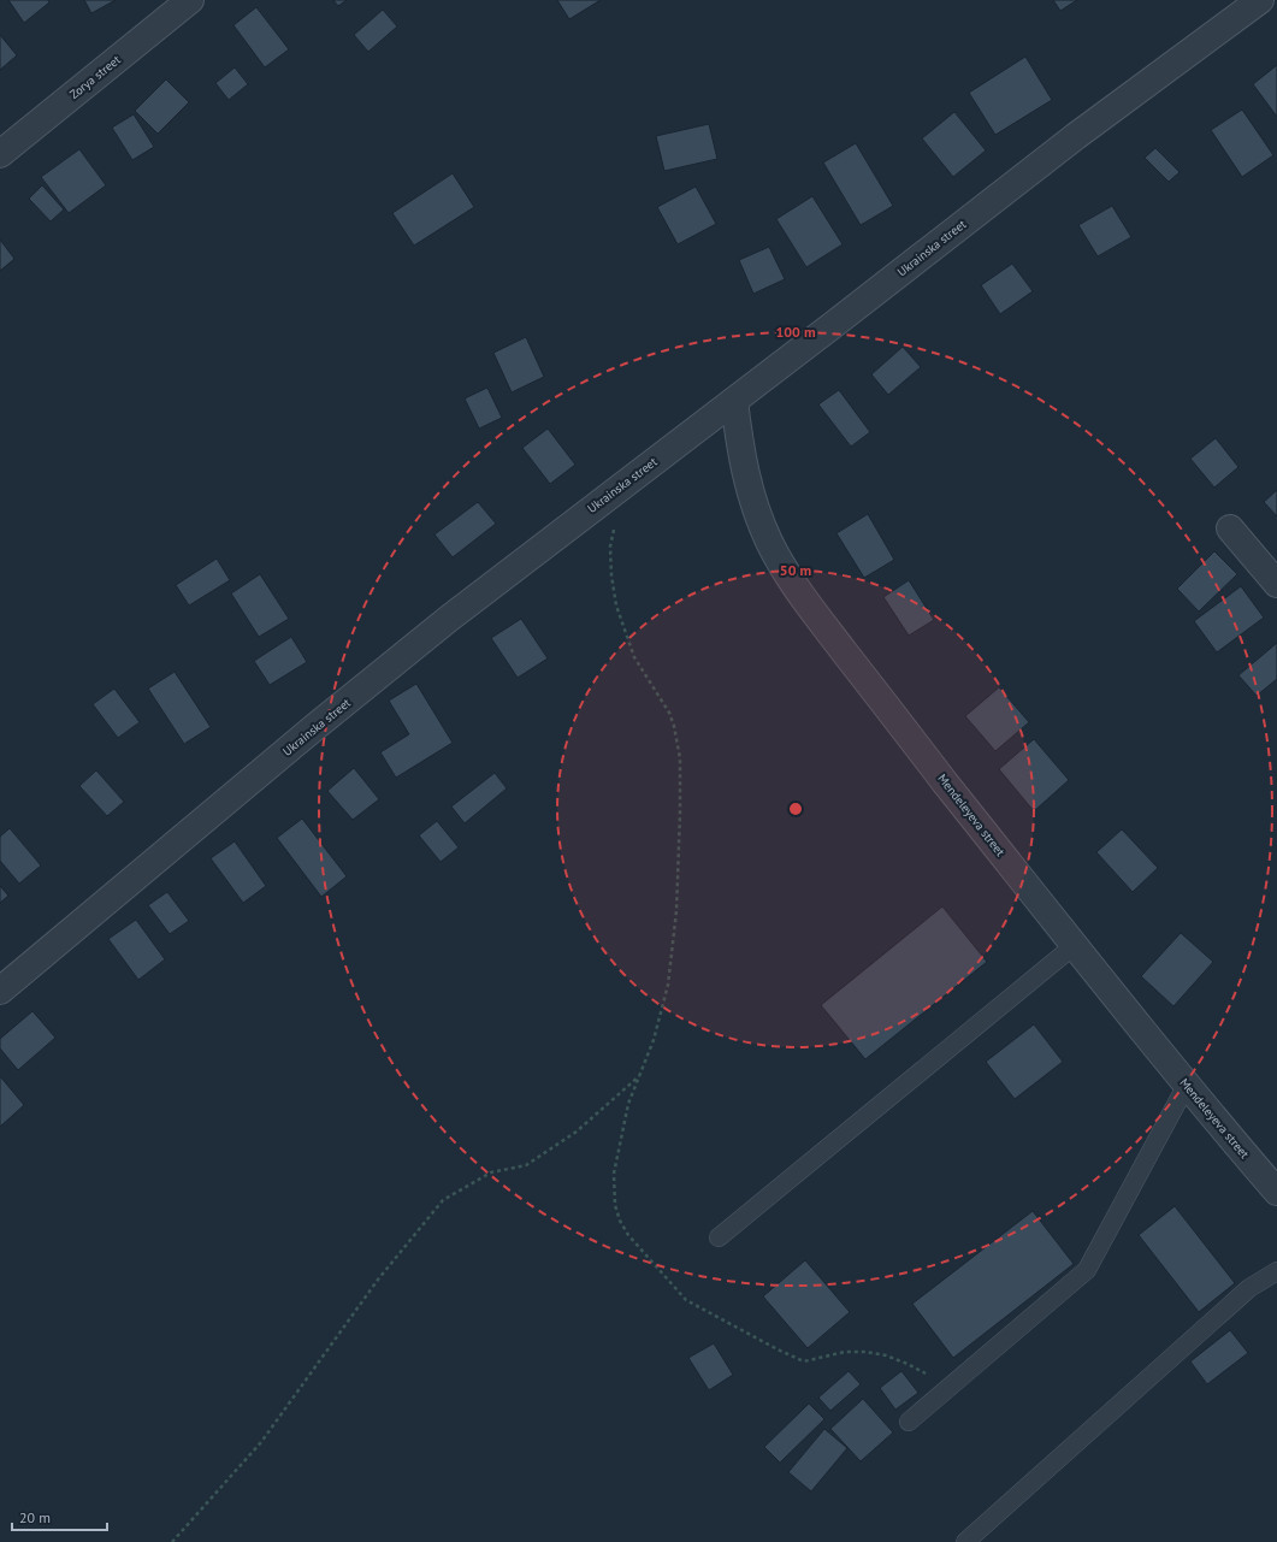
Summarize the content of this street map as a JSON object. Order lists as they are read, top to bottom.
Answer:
{
  "streets": {
    "street": ["Zorya street", "Ukrainska street", "Mendeleyeva street"]
  },
  "crossings": [
    ["Ukrainska street", "Mendeleyeva street"]
  ],
  "scale_bar": "20 m",
  "rings": ["100 m", "50 m"]
}
